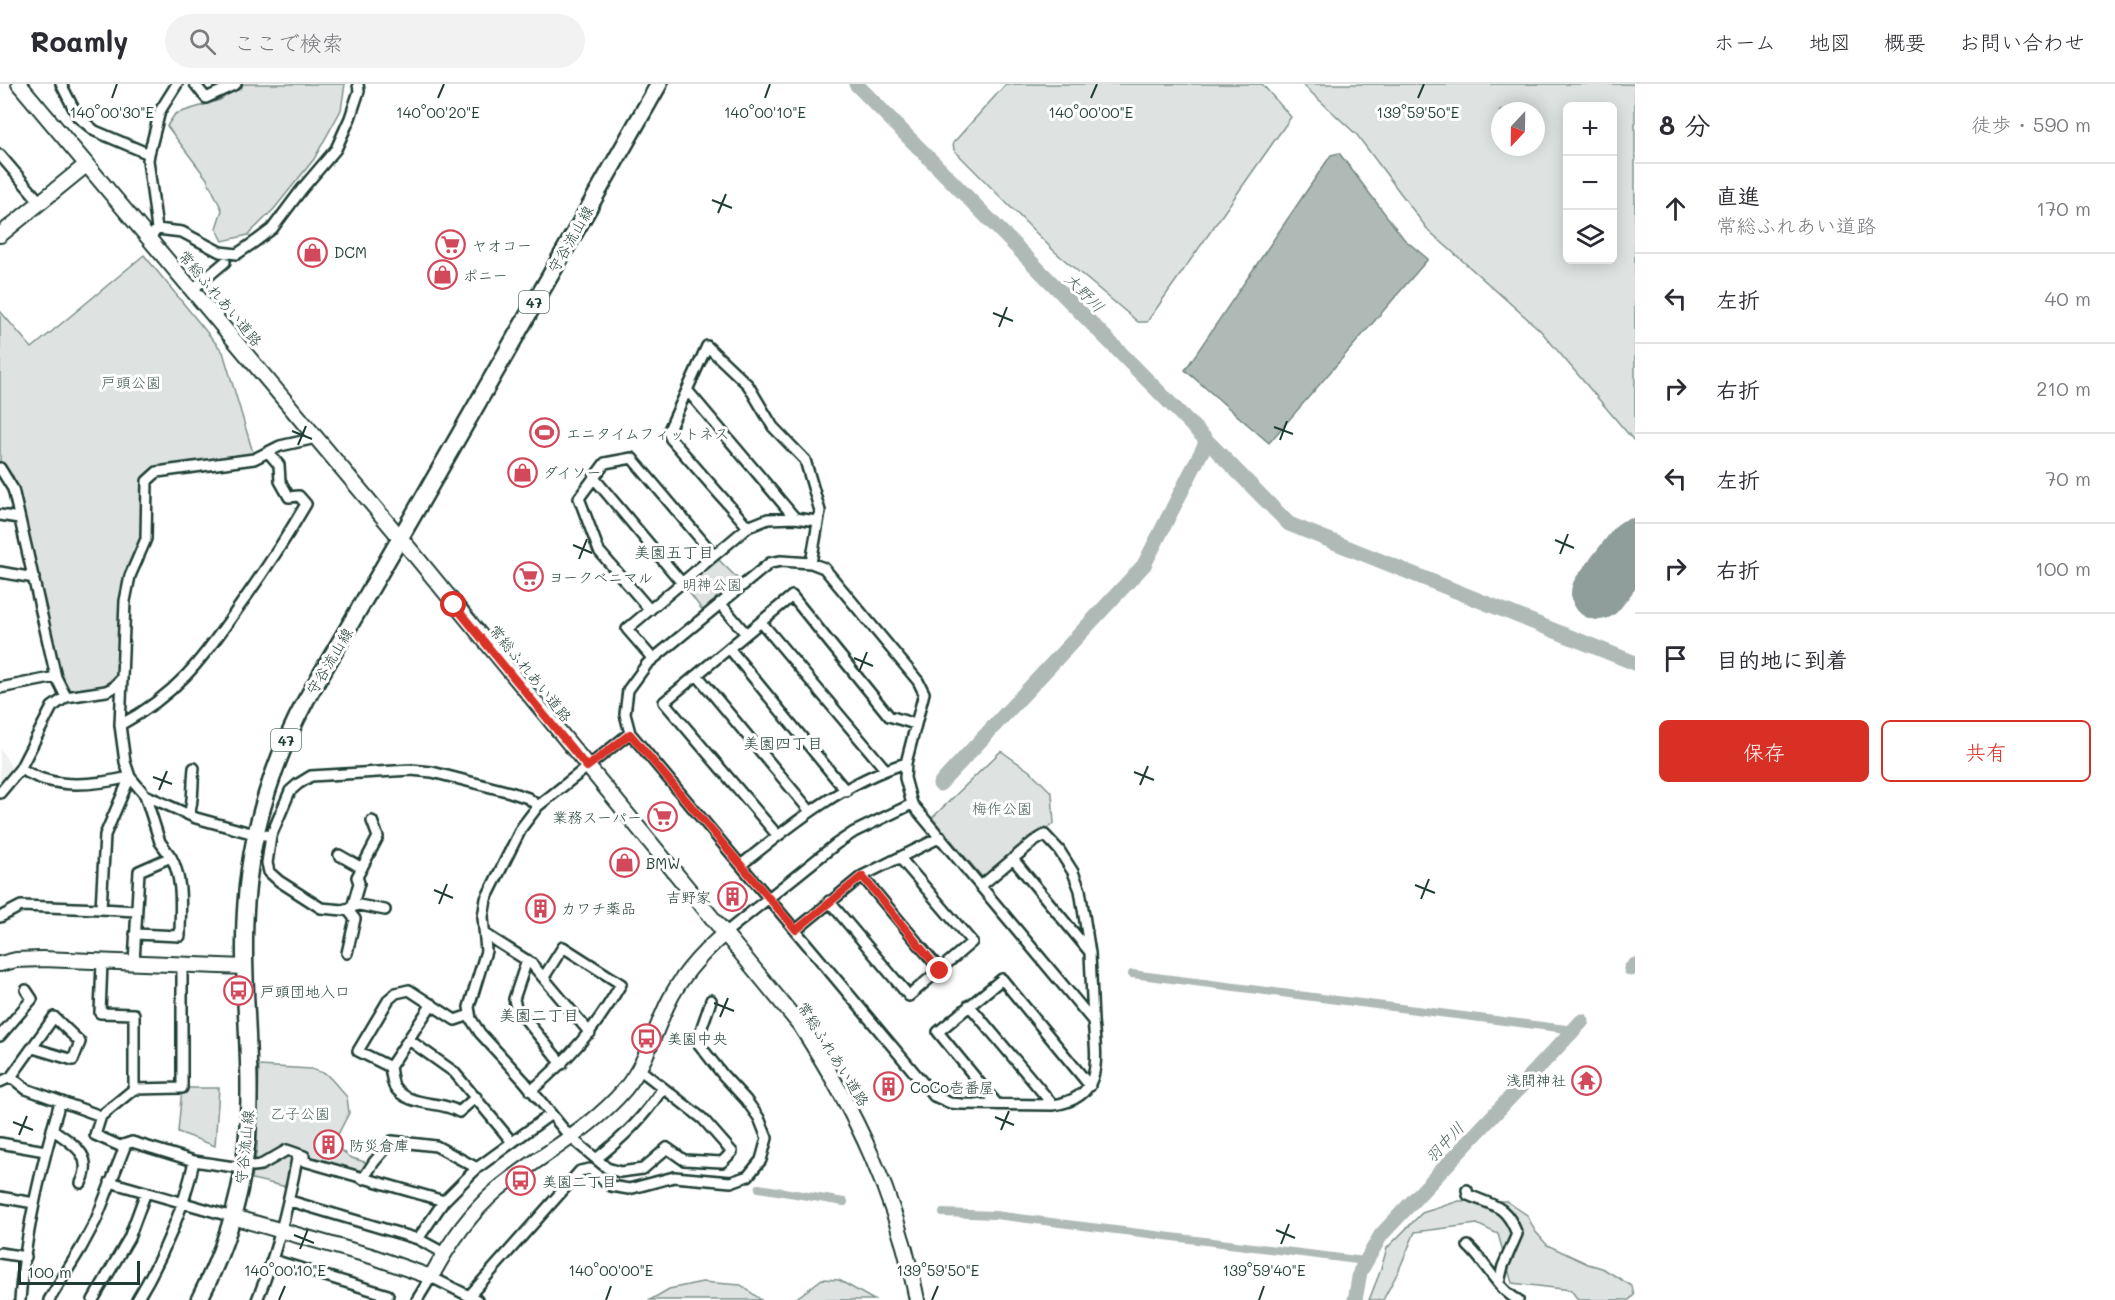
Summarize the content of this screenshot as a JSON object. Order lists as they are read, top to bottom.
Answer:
{
  "streets": {
    "main road": ["守谷流山線", "47"],
    "street": ["常総ふれあい道路"]
  },
  "crossings": [
    ["守谷流山線", "常総ふれあい道路"]
  ],
  "districts": ["美園五丁目", "美園四丁目", "美園二丁目"],
  "water": ["大野川", "羽中川"],
  "parks": [
    "戸頭公園",
    "明神公園",
    "梅作公園",
    "乙子公園"
  ],
  "places": {
    "supermarket": ["ヤオコー", "ヨークベニマル", "業務スーパー"],
    "shop": [
      "DCM",
      "ポニー",
      "ダイソー",
      "BMW"
    ],
    "sports": ["エニタイムフィットネス"],
    "building": [
      "吉野家",
      "カワチ薬品",
      "CoCo壱番屋",
      "防災倉庫"
    ],
    "bus stop": ["戸頭団地入口", "美園中央", "美園二丁目"],
    "temple": ["浅間神社"]
  },
  "scale_bar": "100 m",
  "north": "bottom",
  "page": {
    "header": "Roamly",
    "search": "ここで検索",
    "nav": [
      "ホーム",
      "地図",
      "概要",
      "お問い合わせ"
    ],
    "heading": ["8 分", "徒歩 · 590 m"],
    "map_buttons": ["+", "−"],
    "list": [
      ["直進", "常総ふれあい道路", "170 m"],
      ["左折", "40 m"],
      ["右折", "210 m"],
      ["左折", "70 m"],
      ["右折", "100 m"],
      "目的地に到着"
    ],
    "buttons": ["保存", "共有"],
    "scale": "100 m"
  },
  "coordinates": [
    "140°00'30\"E",
    "140°00'20\"E",
    "140°00'10\"E",
    "140°00'00\"E",
    "139°59'50\"E",
    "139°59'40\"E"
  ]
}
